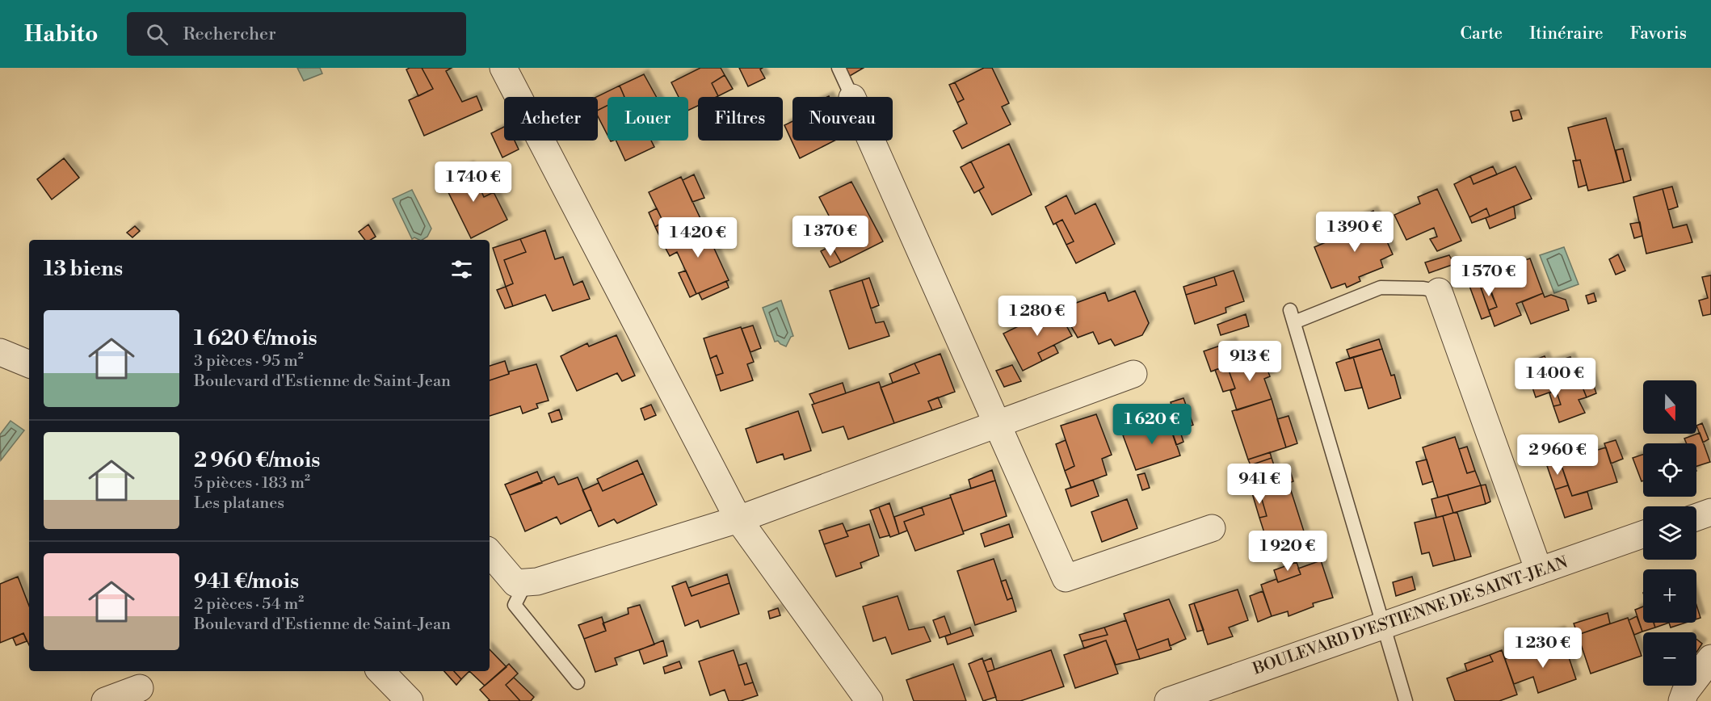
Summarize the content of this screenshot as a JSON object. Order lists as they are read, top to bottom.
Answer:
{
  "streets": {
    "street": ["BOULEVARD D'ESTIENNE DE SAINT-JEAN"]
  },
  "north": "bottom",
  "page": {
    "header": "Habito",
    "search": "Rechercher",
    "nav": ["Carte", "Itinéraire", "Favoris"],
    "chip": [
      "Acheter",
      "Louer",
      "Filtres",
      "Nouveau"
    ],
    "price": [
      "1 740 €",
      "1 390 €",
      "1 370 €",
      "1 420 €",
      "1 570 €",
      "1 280 €",
      "913 €",
      "1 400 €",
      "1 620 €",
      "2 960 €",
      "941 €",
      "1 920 €",
      "1 230 €"
    ],
    "heading": "13 biens",
    "list": [
      {
        "name": "1 620 €/mois",
        "note": "3 pièces · 95 m² · Boulevard d'Estienne de Saint-Jean"
      },
      {
        "name": "2 960 €/mois",
        "note": "5 pièces · 183 m² · Les platanes"
      },
      {
        "name": "941 €/mois",
        "note": "2 pièces · 54 m² · Boulevard d'Estienne de Saint-Jean"
      }
    ],
    "map_buttons": ["+", "−"]
  }
}
